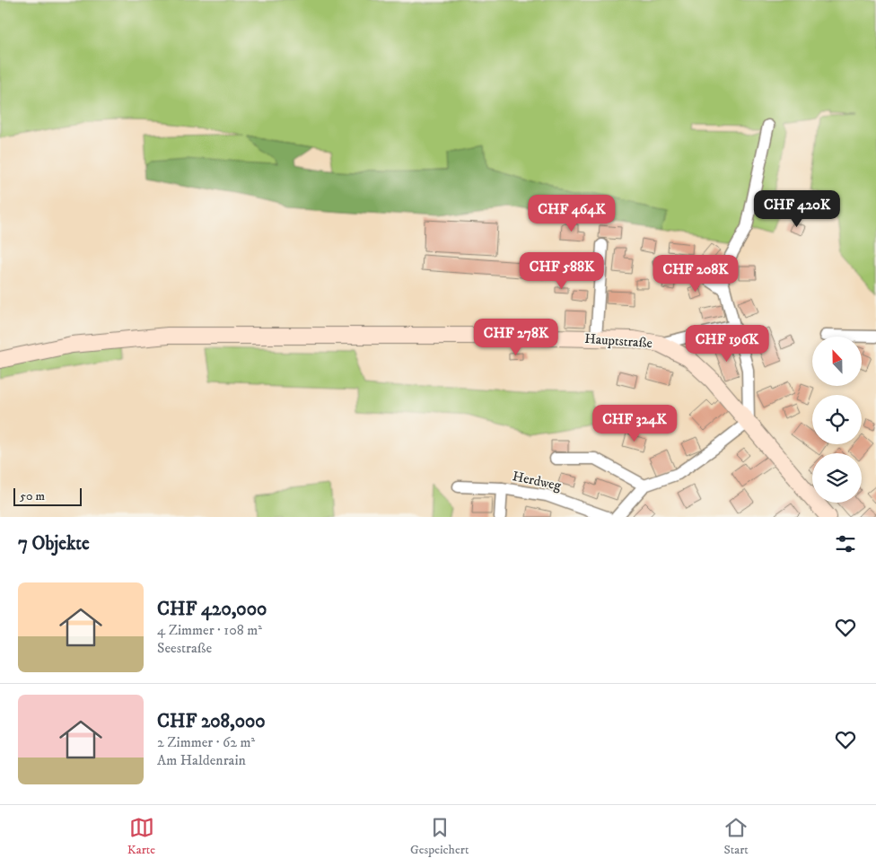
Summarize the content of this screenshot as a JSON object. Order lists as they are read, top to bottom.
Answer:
{
  "streets": {
    "main road": ["Hauptstraße"],
    "street": ["Herdweg"]
  },
  "scale_bar": "50 m",
  "north": "top",
  "page": {
    "price": [
      "CHF 420K",
      "CHF 464K",
      "CHF 588K",
      "CHF 208K",
      "CHF 278K",
      "CHF 196K",
      "CHF 324K"
    ],
    "scale": "50 m",
    "heading": "7 Objekte",
    "list": [
      {
        "name": "CHF 420,000",
        "note": "4 Zimmer · 108 m² · Seestraße"
      },
      {
        "name": "CHF 208,000",
        "note": "2 Zimmer · 62 m² · Am Haldenrain"
      }
    ],
    "tabs": ["Karte", "Gespeichert", "Start"]
  }
}
